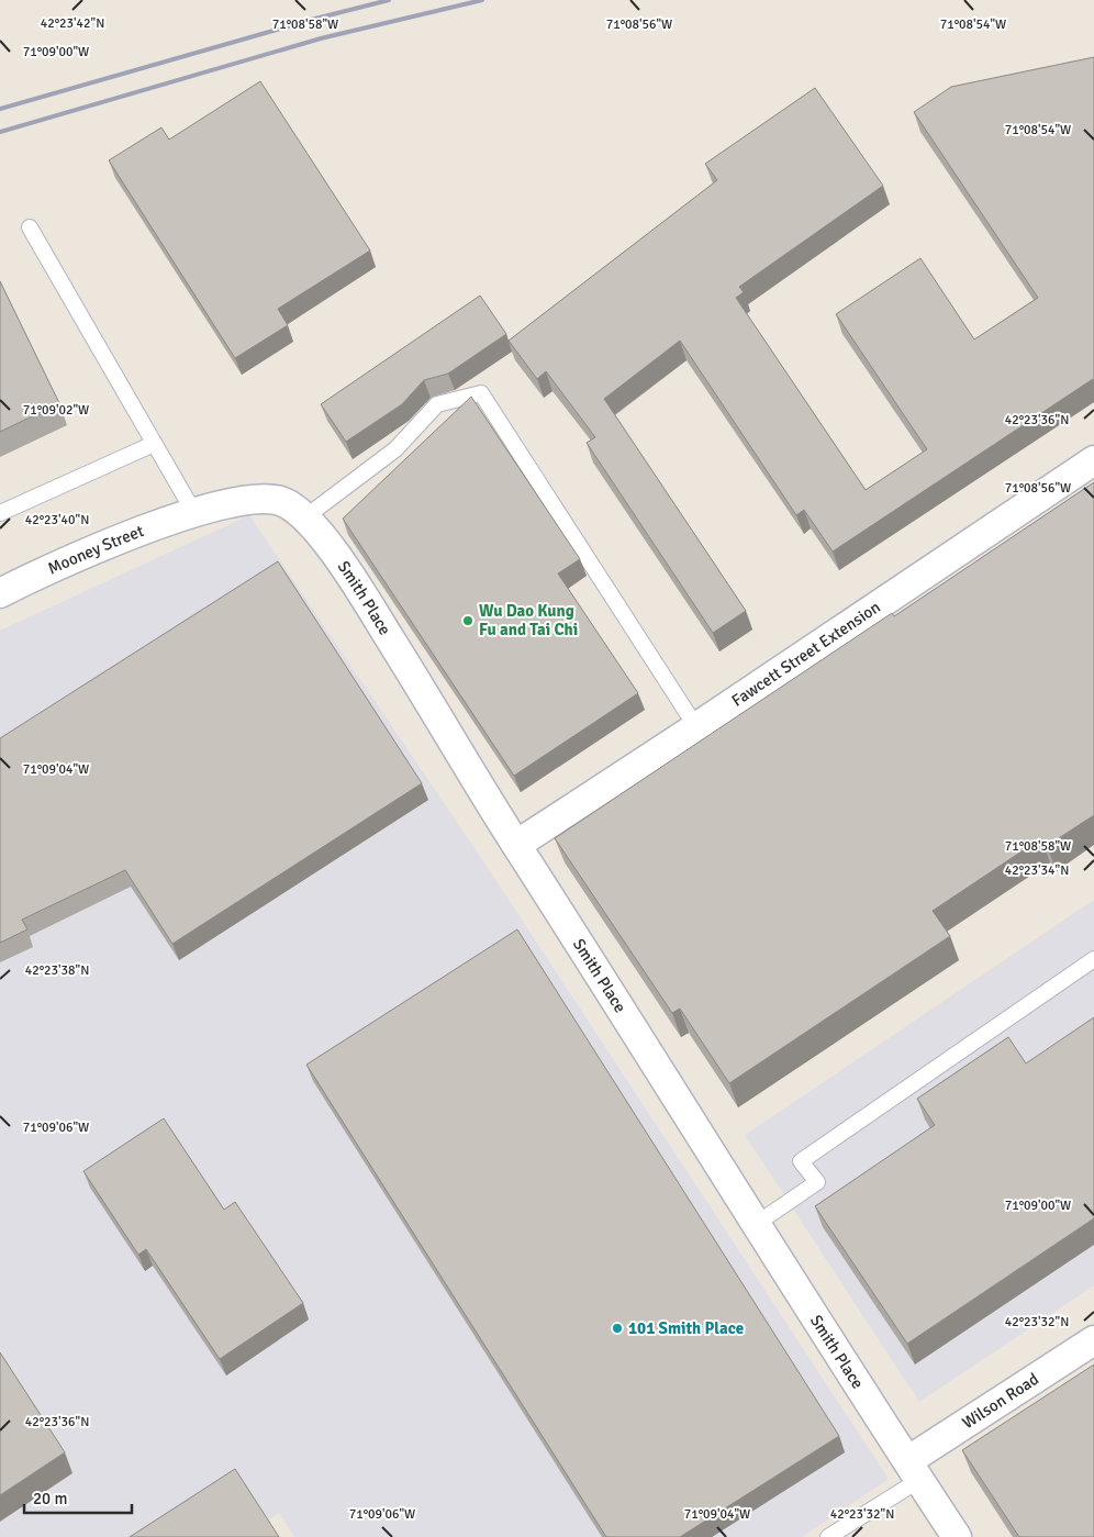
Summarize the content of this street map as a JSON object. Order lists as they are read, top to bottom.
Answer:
{
  "streets": {
    "street": [
      "Mooney Street",
      "Smith Place",
      "Fawcett Street Extension",
      "Wilson Road"
    ]
  },
  "crossings": [
    ["Mooney Street", "Smith Place"],
    ["Smith Place", "Fawcett Street Extension"],
    ["Smith Place", "Wilson Road"]
  ],
  "places": ["Wu Dao Kung Fu and Tai Chi", "101 Smith Place"],
  "scale_bar": "20 m",
  "coordinates": [
    "42°23'42\"N",
    "71°08'58\"W",
    "71°08'56\"W",
    "71°08'54\"W",
    "71°09'00\"W",
    "71°09'02\"W",
    "42°23'36\"N",
    "42°23'40\"N",
    "71°09'04\"W",
    "42°23'34\"N",
    "42°23'38\"N",
    "71°09'06\"W",
    "42°23'32\"N"
  ]
}
